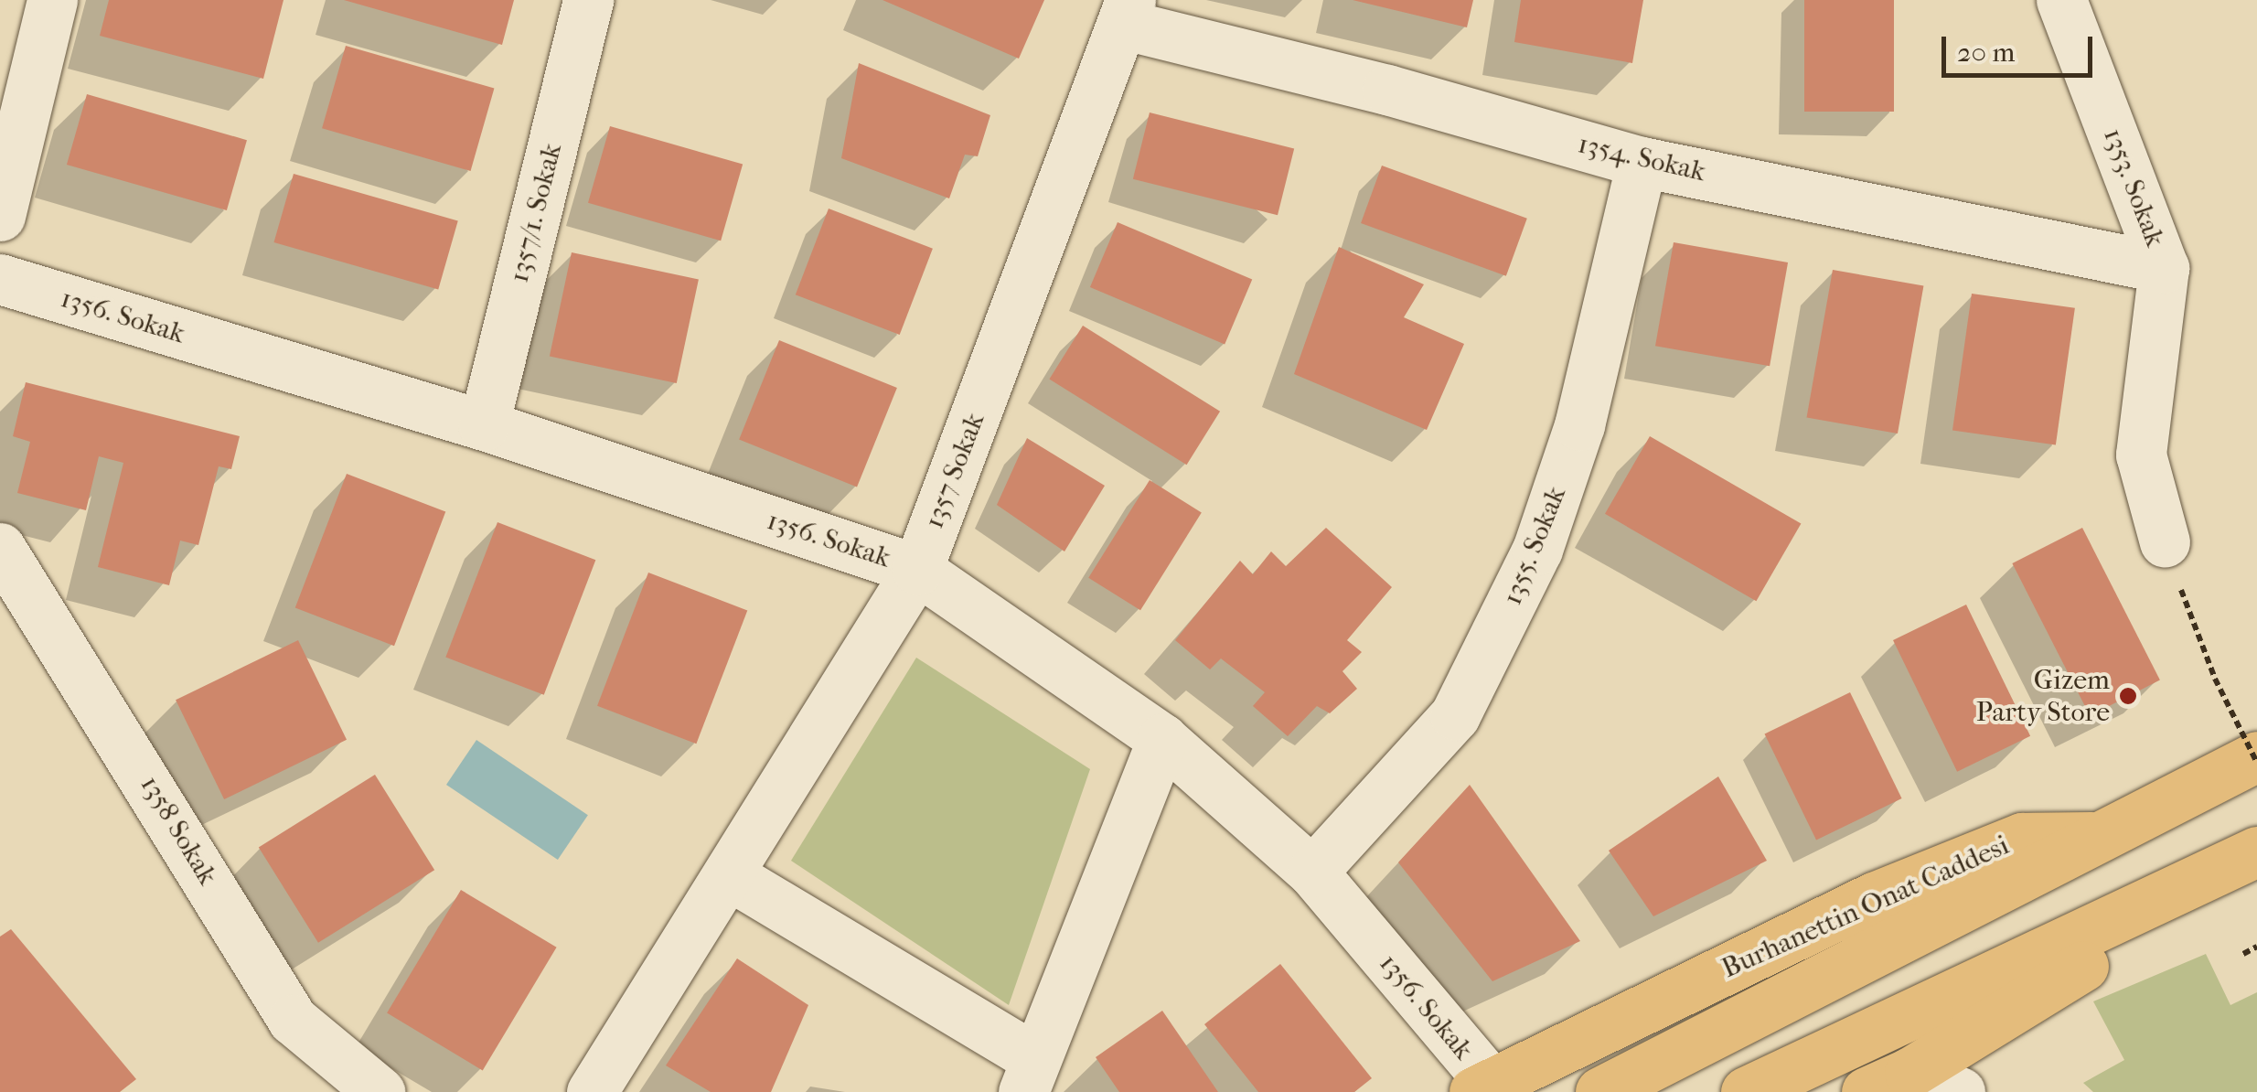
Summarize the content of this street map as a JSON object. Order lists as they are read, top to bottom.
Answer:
{
  "streets": {
    "main road": ["Burhanettin Onat Caddesi"],
    "street": [
      "1354. Sokak",
      "1353. Sokak",
      "1357/1. Sokak",
      "1356. Sokak",
      "1357 Sokak",
      "1355. Sokak",
      "1358 Sokak"
    ]
  },
  "crossings": [
    ["1354. Sokak", "1353. Sokak"],
    ["1354. Sokak", "1357 Sokak"],
    ["1354. Sokak", "1355. Sokak"],
    ["1357/1. Sokak", "1356. Sokak"],
    ["1356. Sokak", "1357 Sokak"],
    ["1356. Sokak", "1355. Sokak"],
    ["1356. Sokak", "Burhanettin Onat Caddesi"]
  ],
  "places": ["Gizem Party Store"],
  "scale_bar": "20 m"
}
